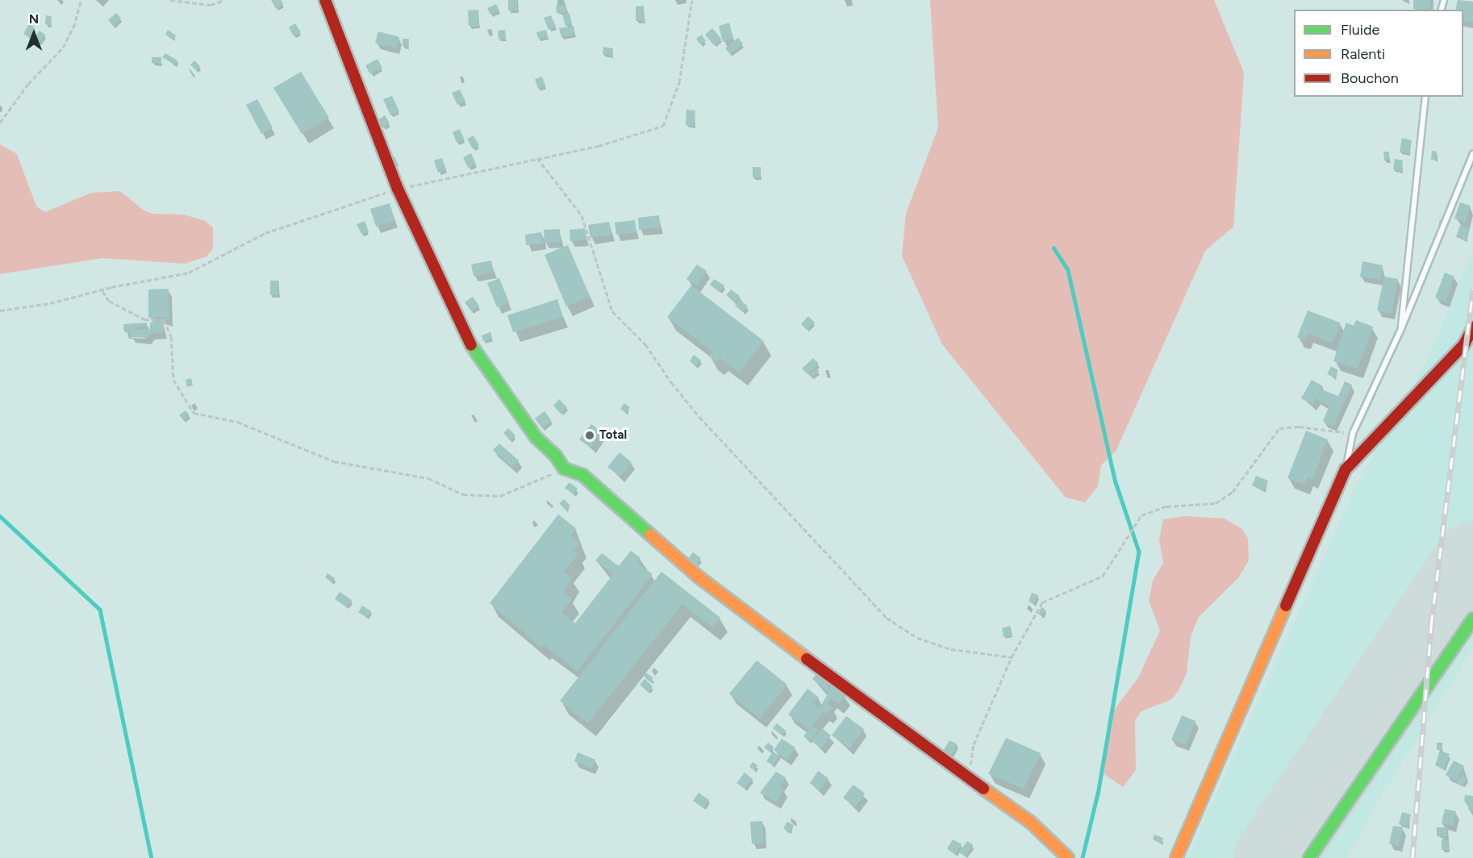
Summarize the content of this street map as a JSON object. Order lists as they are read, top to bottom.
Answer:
{
  "places": ["Total"],
  "legend": ["Fluide", "Ralenti", "Bouchon"],
  "north": "top"
}
